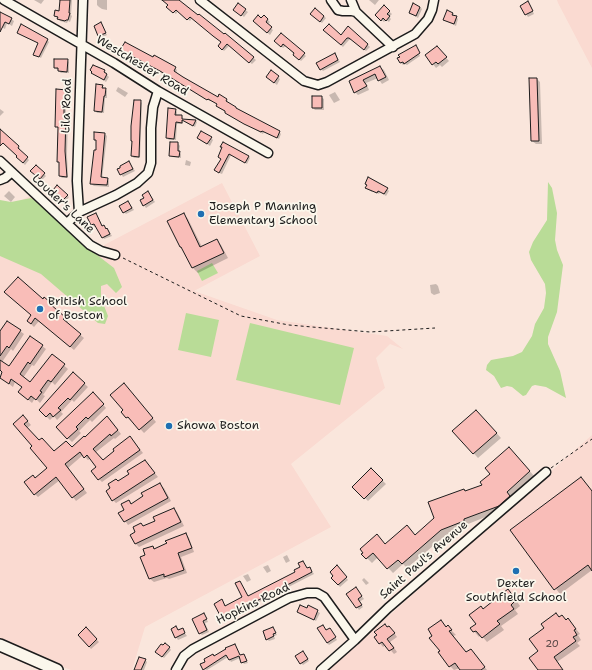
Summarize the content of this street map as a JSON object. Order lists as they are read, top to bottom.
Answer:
{
  "streets": {
    "street": [
      "Westchester Road",
      "Lila Road",
      "Louder's Lane",
      "Saint Paul's Avenue",
      "Hopkins Road"
    ]
  },
  "crossings": [
    ["Westchester Road", "Lila Road"],
    ["Saint Paul's Avenue", "Hopkins Road"]
  ],
  "places": [
    "Joseph P Manning Elementary School",
    "British School of Boston",
    "Showa Boston",
    "Dexter Southfield School"
  ],
  "house_numbers": ["20"]
}
